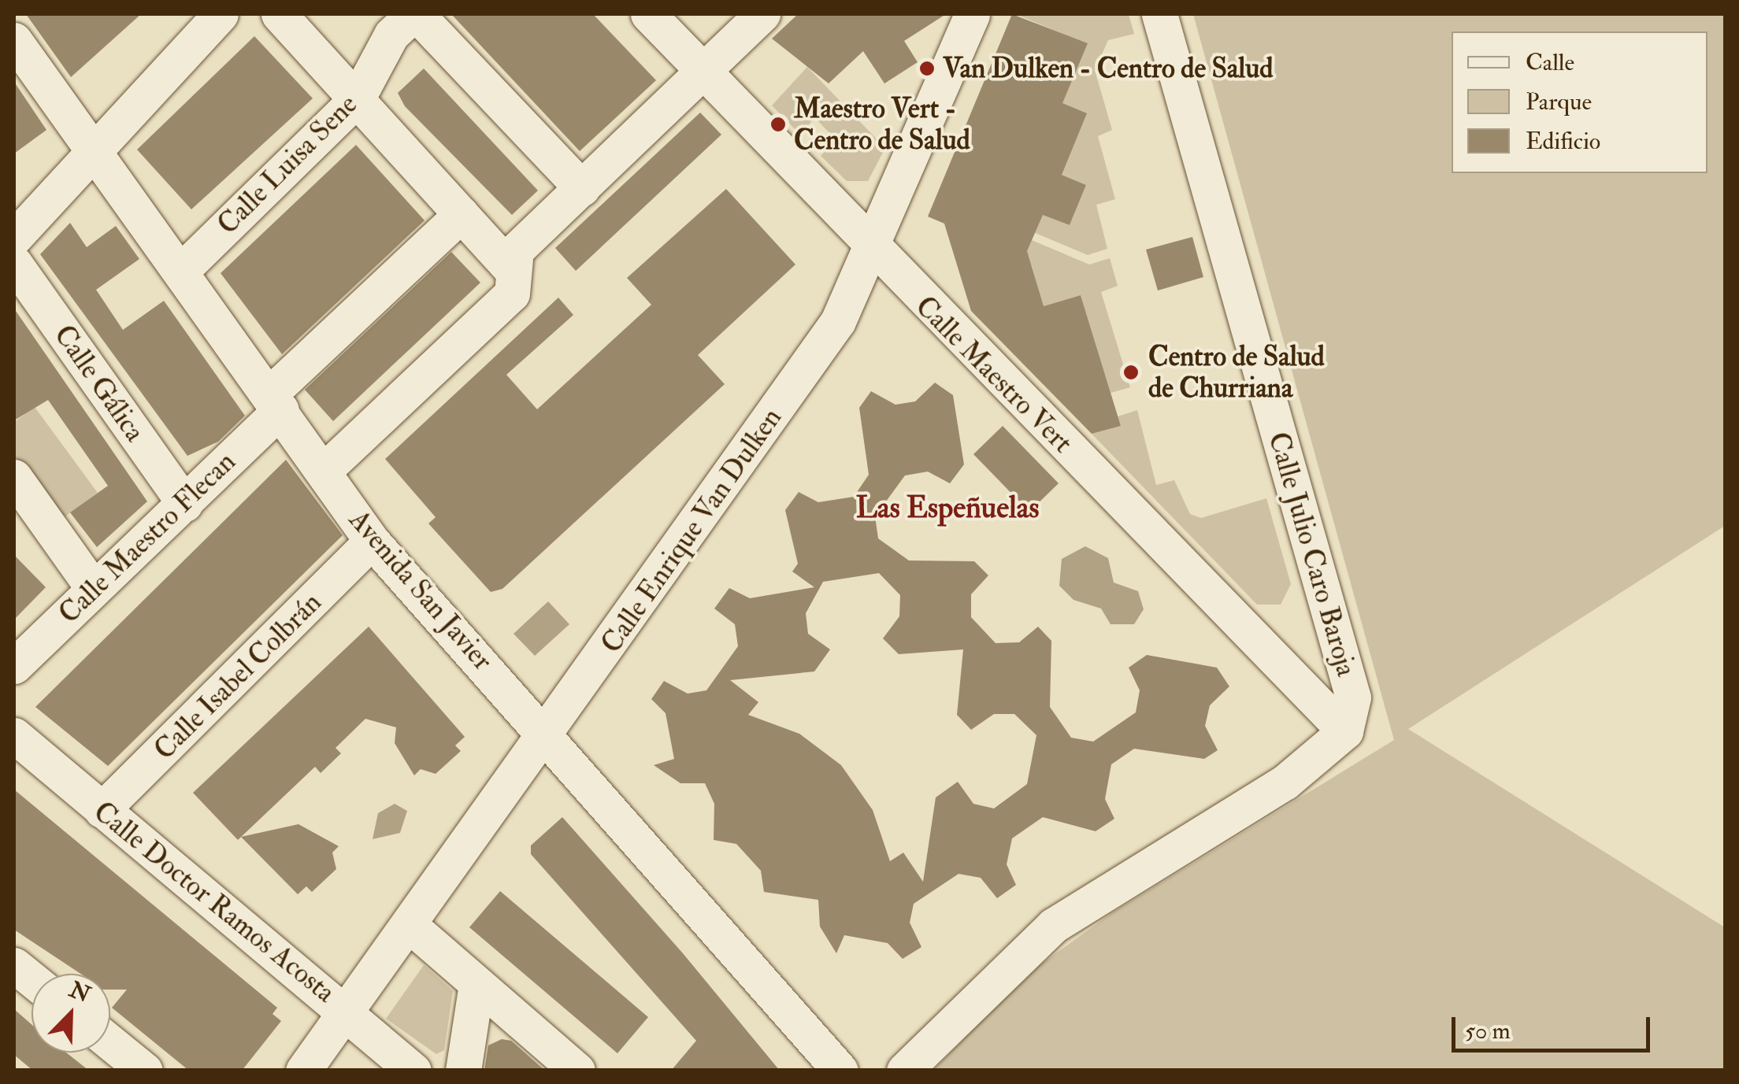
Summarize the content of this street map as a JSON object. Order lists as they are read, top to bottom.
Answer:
{
  "streets": {
    "street": [
      "Calle Luisa Sene",
      "Calle Maestro Vert",
      "Calle Gálica",
      "Calle Enrique Van Dulken",
      "Calle Maestro Flecan",
      "Calle Julio Caro Baroja",
      "Avenida San Javier",
      "Calle Isabel Colbrán",
      "Calle Doctor Ramos Acosta"
    ]
  },
  "crossings": [
    ["Calle Luisa Sene", "Avenida San Javier"],
    ["Calle Maestro Vert", "Calle Enrique Van Dulken"],
    ["Calle Maestro Vert", "Calle Julio Caro Baroja"],
    ["Calle Gálica", "Calle Maestro Flecan"],
    ["Calle Enrique Van Dulken", "Avenida San Javier"],
    ["Calle Enrique Van Dulken", "Calle Doctor Ramos Acosta"],
    ["Calle Maestro Flecan", "Avenida San Javier"],
    ["Avenida San Javier", "Calle Isabel Colbrán"],
    ["Calle Isabel Colbrán", "Calle Doctor Ramos Acosta"]
  ],
  "districts": ["Las Espeñuelas"],
  "places": ["Van Dulken - Centro de Salud", "Maestro Vert - Centro de Salud", "Centro de Salud de Churriana"],
  "legend": ["Calle", "Parque", "Edificio"],
  "scale_bar": "50 m",
  "north": "top right"
}
